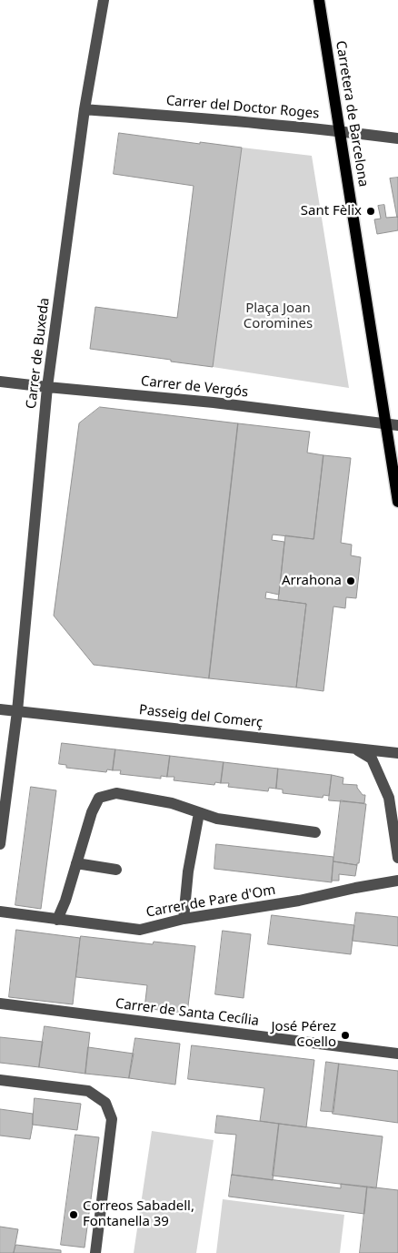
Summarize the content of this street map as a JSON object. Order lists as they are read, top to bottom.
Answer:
{
  "streets": {
    "main road": ["Carretera de Barcelona"],
    "street": [
      "Carrer del Doctor Roges",
      "Carrer de Buxeda",
      "Carrer de Vergós",
      "Passeig del Comerç",
      "Carrer de Pare d'Om",
      "Carrer de Santa Cecília"
    ]
  },
  "crossings": [
    ["Carrer del Doctor Roges", "Carretera de Barcelona"],
    ["Carrer del Doctor Roges", "Carrer de Buxeda"],
    ["Carretera de Barcelona", "Carrer de Vergós"],
    ["Carrer de Buxeda", "Carrer de Vergós"],
    ["Carrer de Buxeda", "Passeig del Comerç"]
  ],
  "parks": ["Plaça Joan Coromines"],
  "places": [
    "Sant Fèlix",
    "Arrahona",
    "José Pérez Coello",
    "Correos Sabadell, Fontanella 39"
  ]
}
